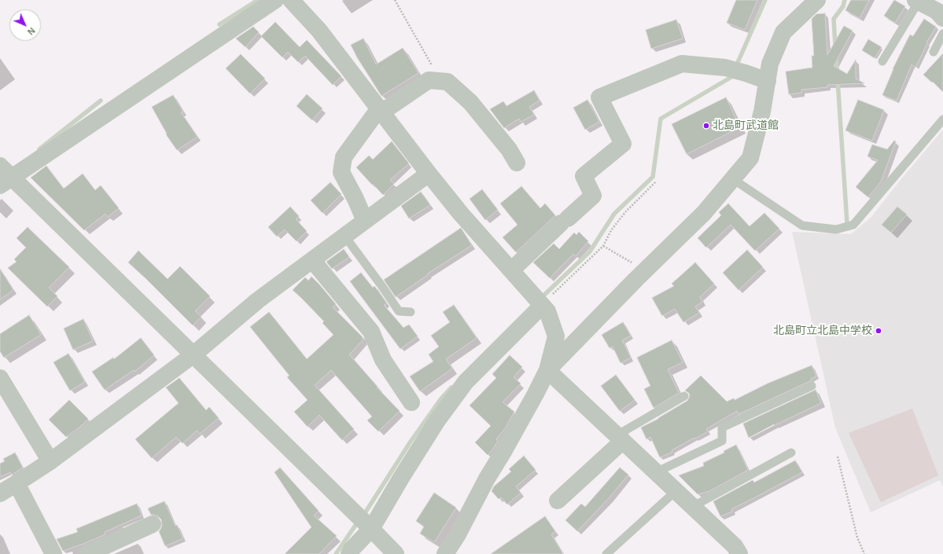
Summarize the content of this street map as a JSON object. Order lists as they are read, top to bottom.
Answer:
{
  "places": ["北島町武道館", "北島町立北島中学校"],
  "north": "bottom right"
}
